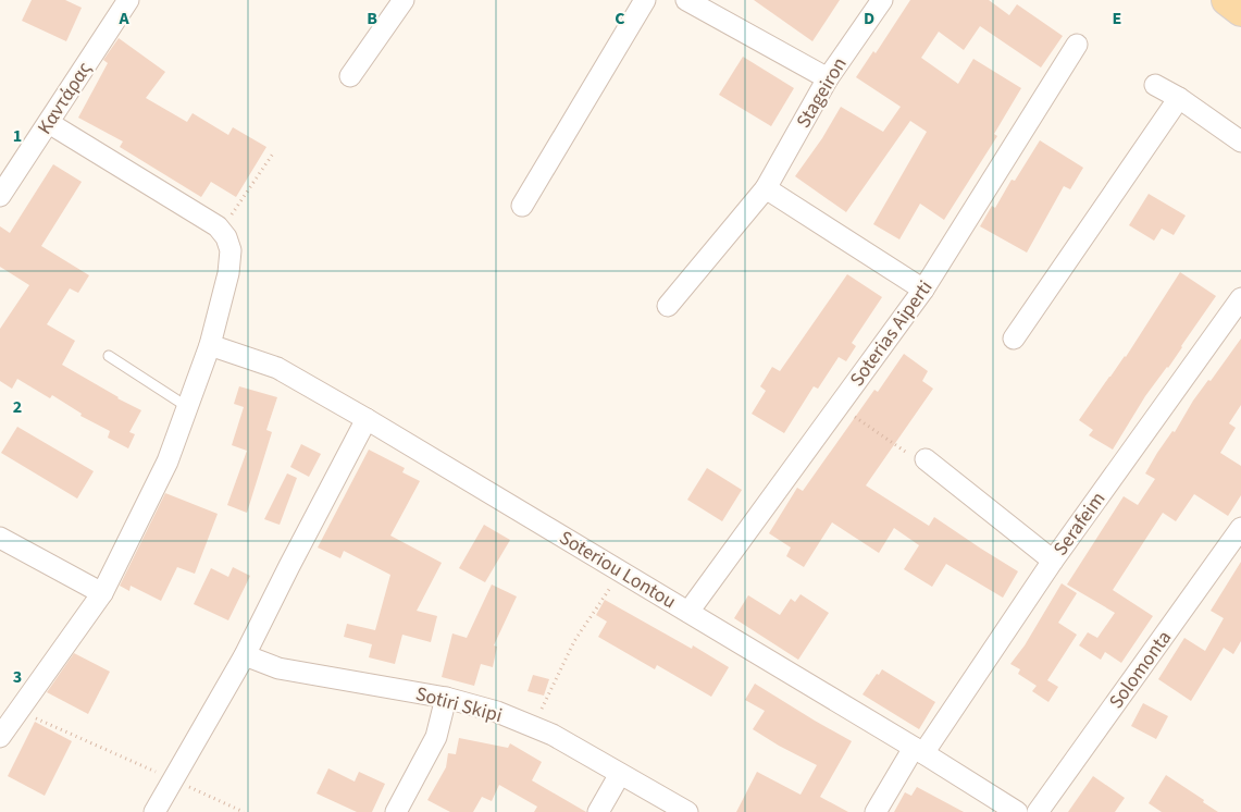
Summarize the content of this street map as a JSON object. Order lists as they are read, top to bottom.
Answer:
{
  "streets": {
    "street": [
      "Stageiron",
      "Καντάρας",
      "Soterias Aiperti",
      "Serafeim",
      "Soteriou Lontou",
      "Solomonta",
      "Sotiri Skipi"
    ]
  },
  "crossings": [
    ["Soterias Aiperti", "Soteriou Lontou"],
    ["Serafeim", "Soteriou Lontou"]
  ],
  "grid": {
    "columns": [
      "A",
      "B",
      "C",
      "D",
      "E"
    ],
    "rows": ["1", "2", "3"]
  }
}
